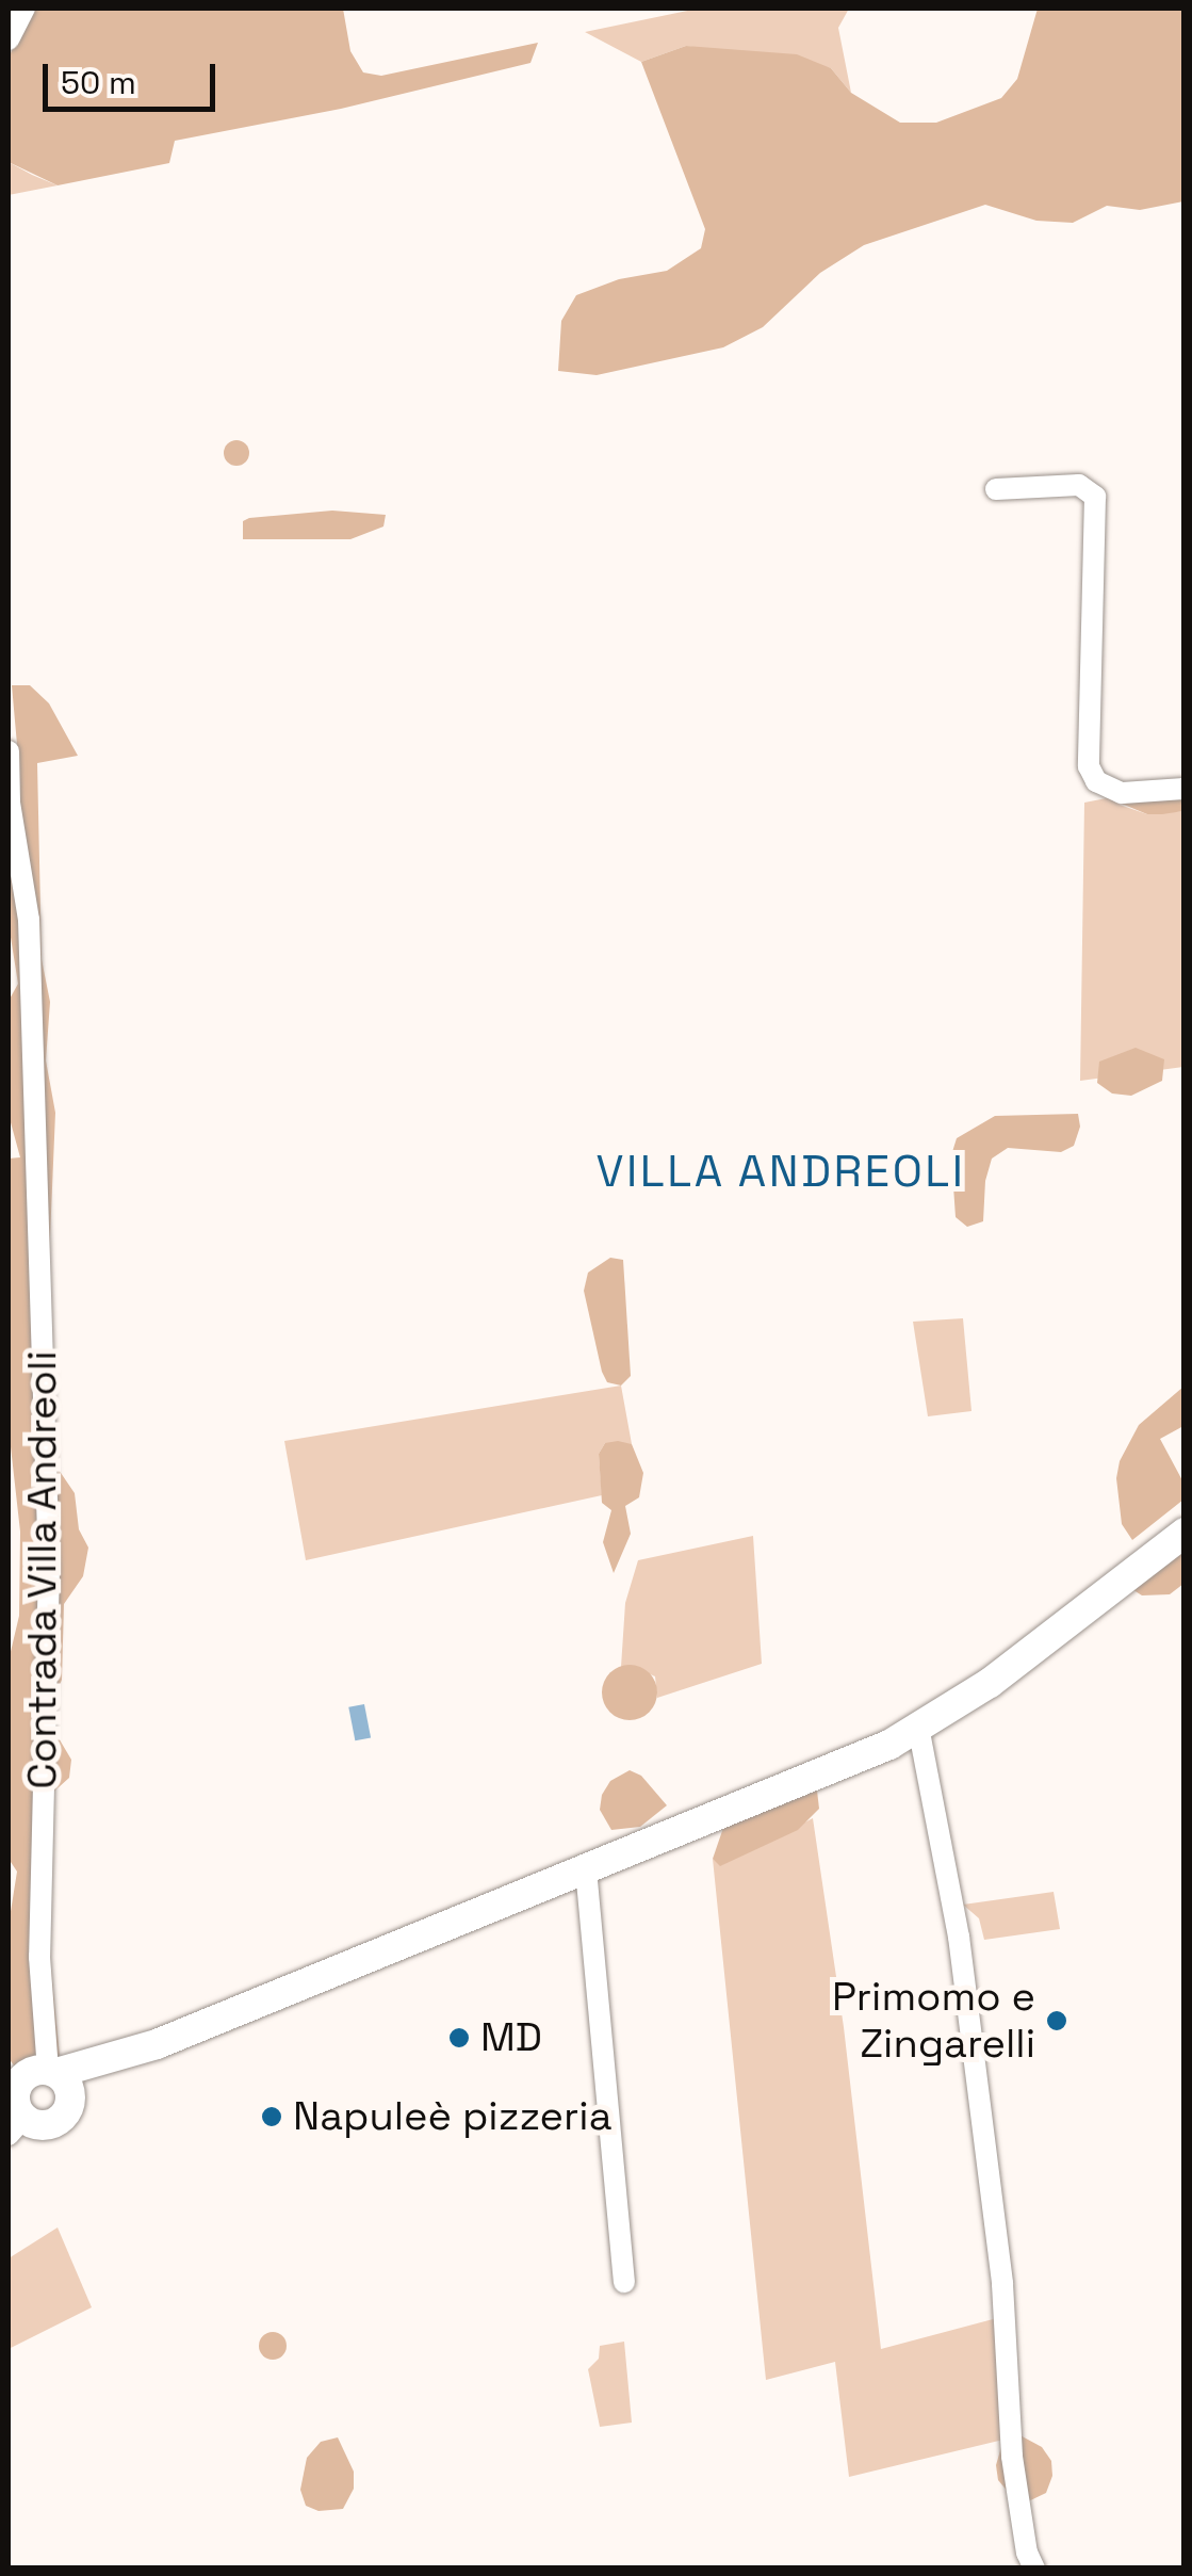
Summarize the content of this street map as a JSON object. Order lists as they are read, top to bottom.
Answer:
{
  "streets": {
    "street": ["Contrada Villa Andreoli"]
  },
  "districts": ["VILLA ANDREOLI"],
  "places": ["Primomo e Zingarelli", "MD", "Napuleè pizzeria"],
  "scale_bar": "50 m"
}
